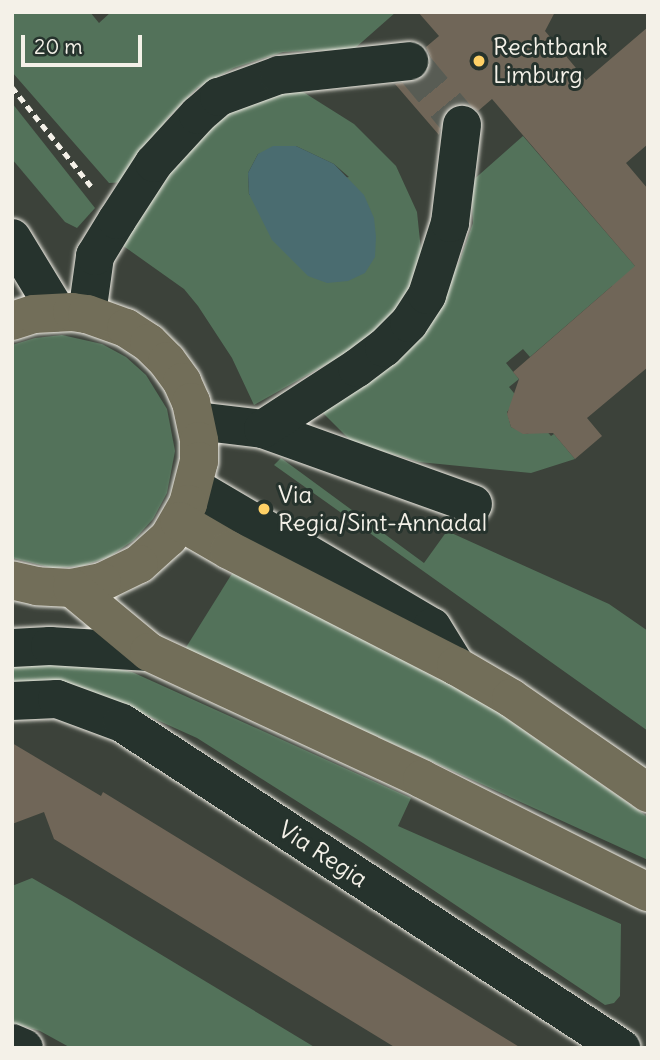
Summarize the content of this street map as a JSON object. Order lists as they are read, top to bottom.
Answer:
{
  "streets": {
    "street": ["Via Regia"]
  },
  "places": ["Rechtbank Limburg", "Via Regia/Sint-Annadal"],
  "scale_bar": "20 m"
}
